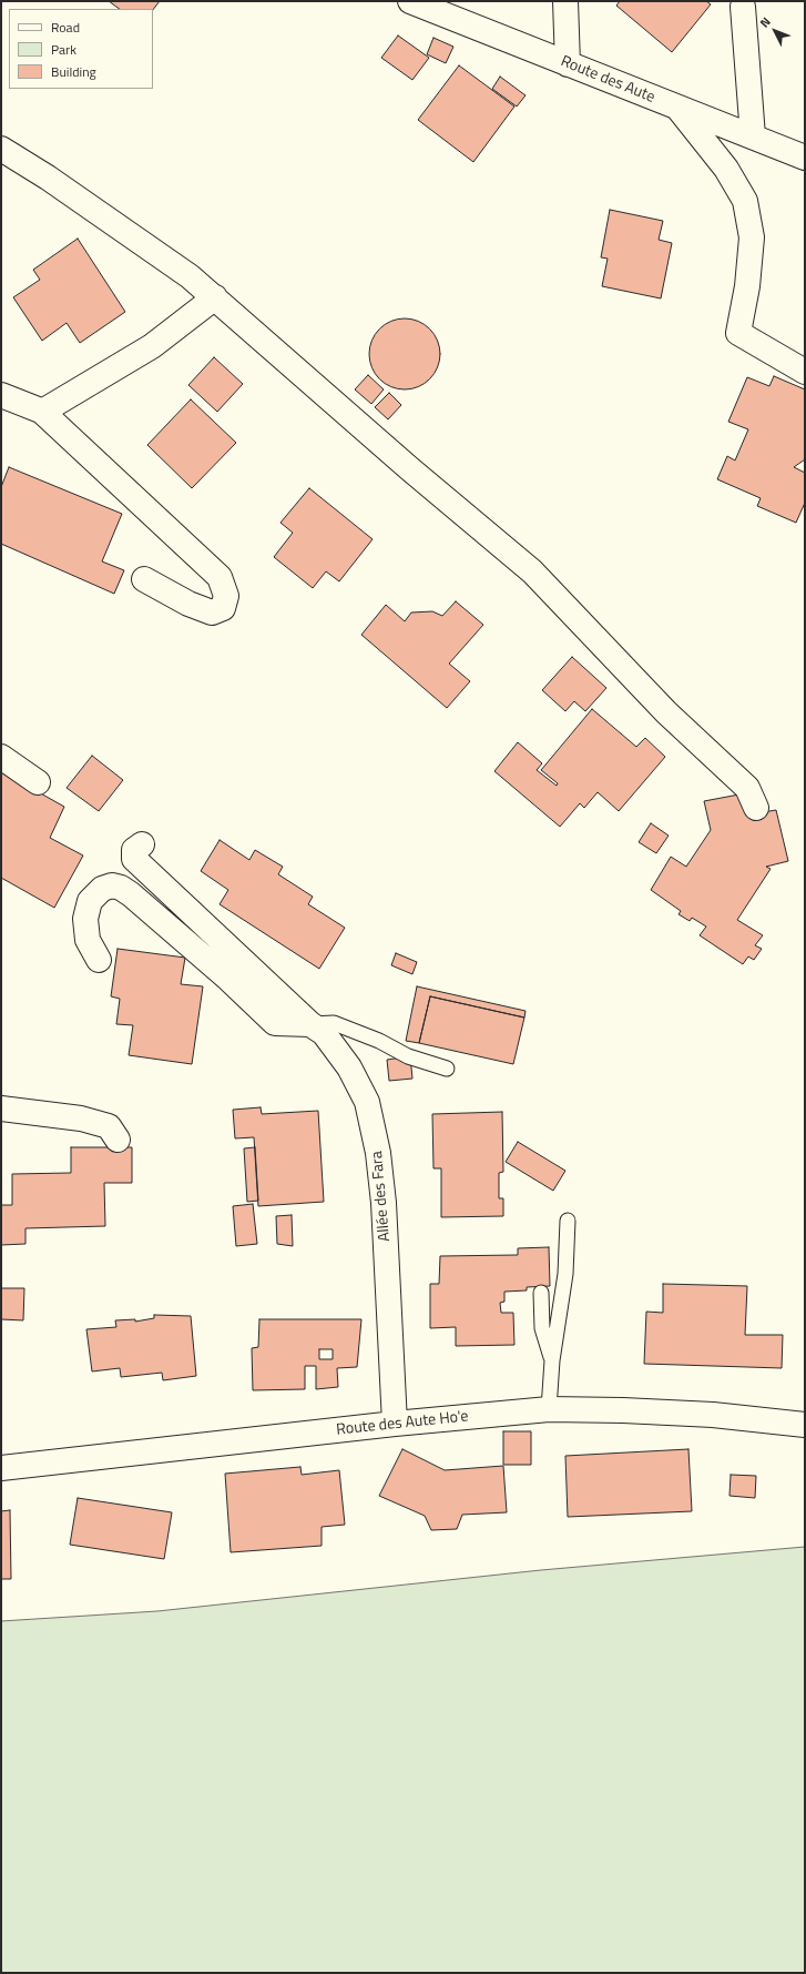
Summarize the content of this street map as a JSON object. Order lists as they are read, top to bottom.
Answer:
{
  "streets": {
    "street": ["Route des Aute", "Allée des Fara", "Route des Aute Ho'e"]
  },
  "crossings": [
    ["Allée des Fara", "Route des Aute Ho'e"]
  ],
  "legend": ["Road", "Park", "Building"],
  "north": "top left"
}
